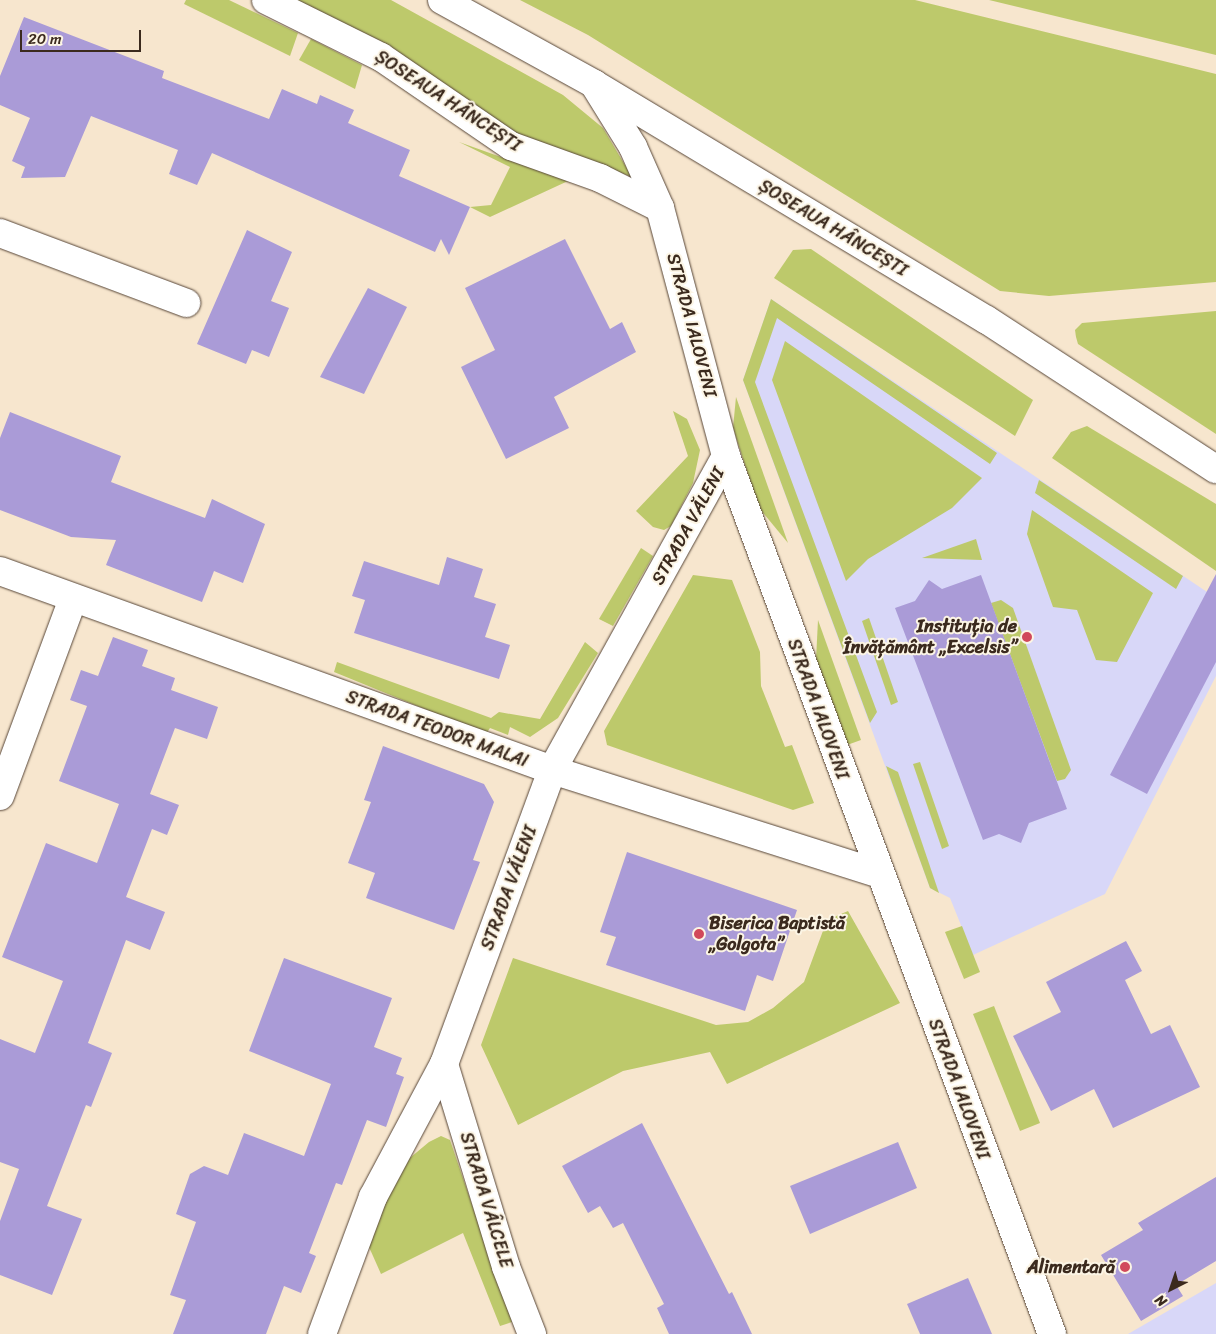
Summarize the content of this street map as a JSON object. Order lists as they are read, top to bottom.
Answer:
{
  "streets": {
    "street": [
      "ȘOSEAUA HÂNCEȘTI",
      "STRADA IALOVENI",
      "STRADA VĂLENI",
      "STRADA TEODOR MALAI",
      "STRADA VÂLCELE"
    ]
  },
  "crossings": [
    ["ȘOSEAUA HÂNCEȘTI", "STRADA IALOVENI"],
    ["STRADA IALOVENI", "STRADA VĂLENI"],
    ["STRADA IALOVENI", "STRADA TEODOR MALAI"],
    ["STRADA VĂLENI", "STRADA TEODOR MALAI"],
    ["STRADA VĂLENI", "STRADA VÂLCELE"]
  ],
  "places": ["Instituția de Învățământ „Excelsis”", "Biserica Baptistă „Golgota”", "Alimentară"],
  "scale_bar": "20 m",
  "north": "bottom left"
}
